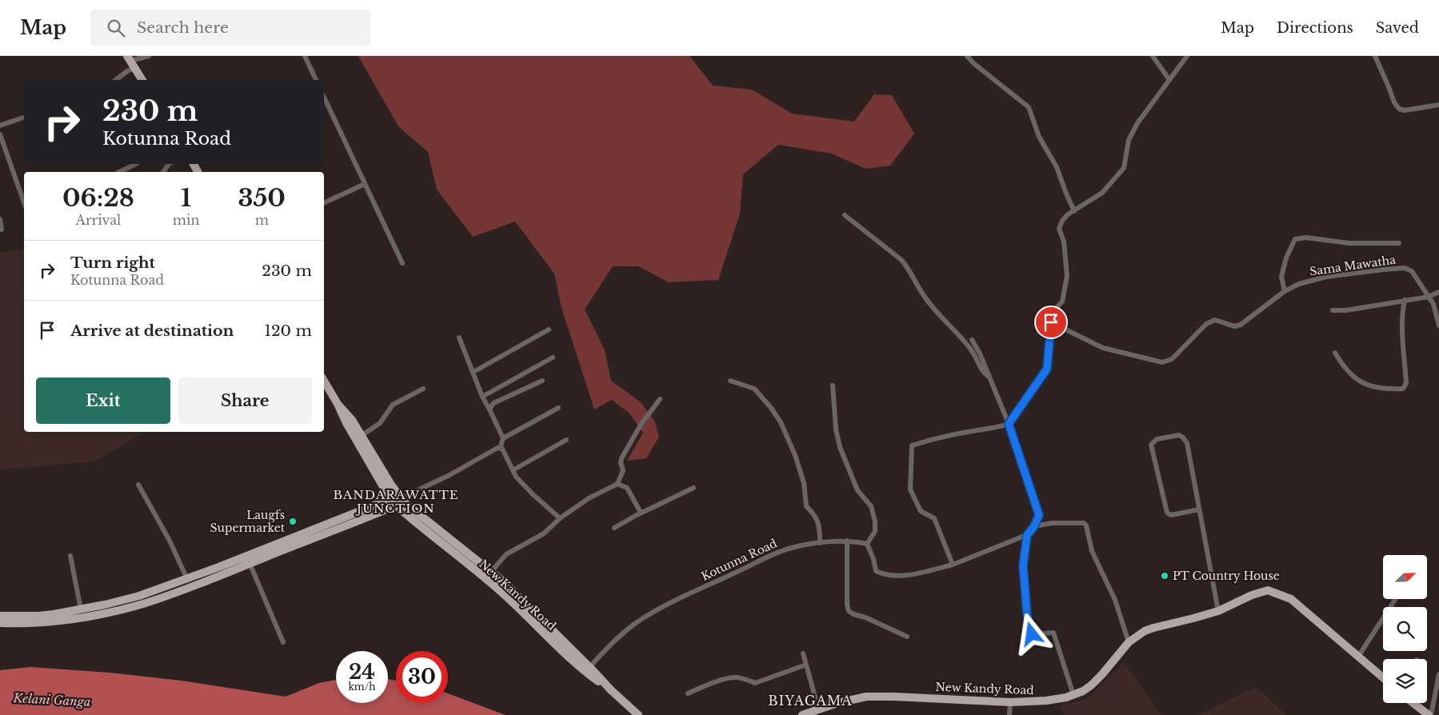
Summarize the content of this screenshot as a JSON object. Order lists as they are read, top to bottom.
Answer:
{
  "streets": {
    "main road": ["New Kandy Road"],
    "street": ["Sama Mawatha", "Kotunna Road"]
  },
  "crossings": [
    ["Kotunna Road", "New Kandy Road"]
  ],
  "districts": ["BANDARAWATTE JUNCTION", "BIYAGAMA"],
  "water": ["Kelani Ganga"],
  "places": ["Laugfs Supermarket", "PT Country House"],
  "north": "top right",
  "page": {
    "header": "Map",
    "search": "Search here",
    "nav": ["Map", "Directions", "Saved"],
    "turn": ["230 m", "Kotunna Road"],
    "eta": [
      "06:28",
      "Arrival",
      "1",
      "min",
      "350",
      "m"
    ],
    "list": [
      {
        "name": "Turn right",
        "note": "Kotunna Road",
        "value": "230 m"
      },
      {
        "name": "Arrive at destination",
        "value": "120 m"
      }
    ],
    "buttons": ["Exit", "Share"],
    "speed": "24 km/h",
    "limit": "30"
  }
}
